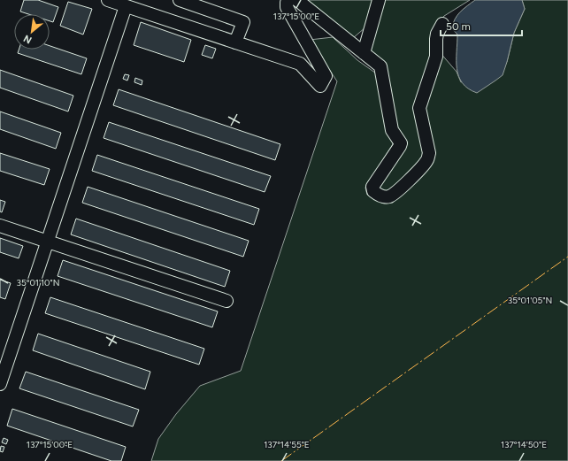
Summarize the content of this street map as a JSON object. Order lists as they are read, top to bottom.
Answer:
{
  "scale_bar": "50 m",
  "north": "bottom left",
  "coordinates": [
    "137°15'00\"E",
    "35°01'10\"N",
    "35°01'05\"N",
    "137°14'55\"E",
    "137°14'50\"E"
  ]
}
